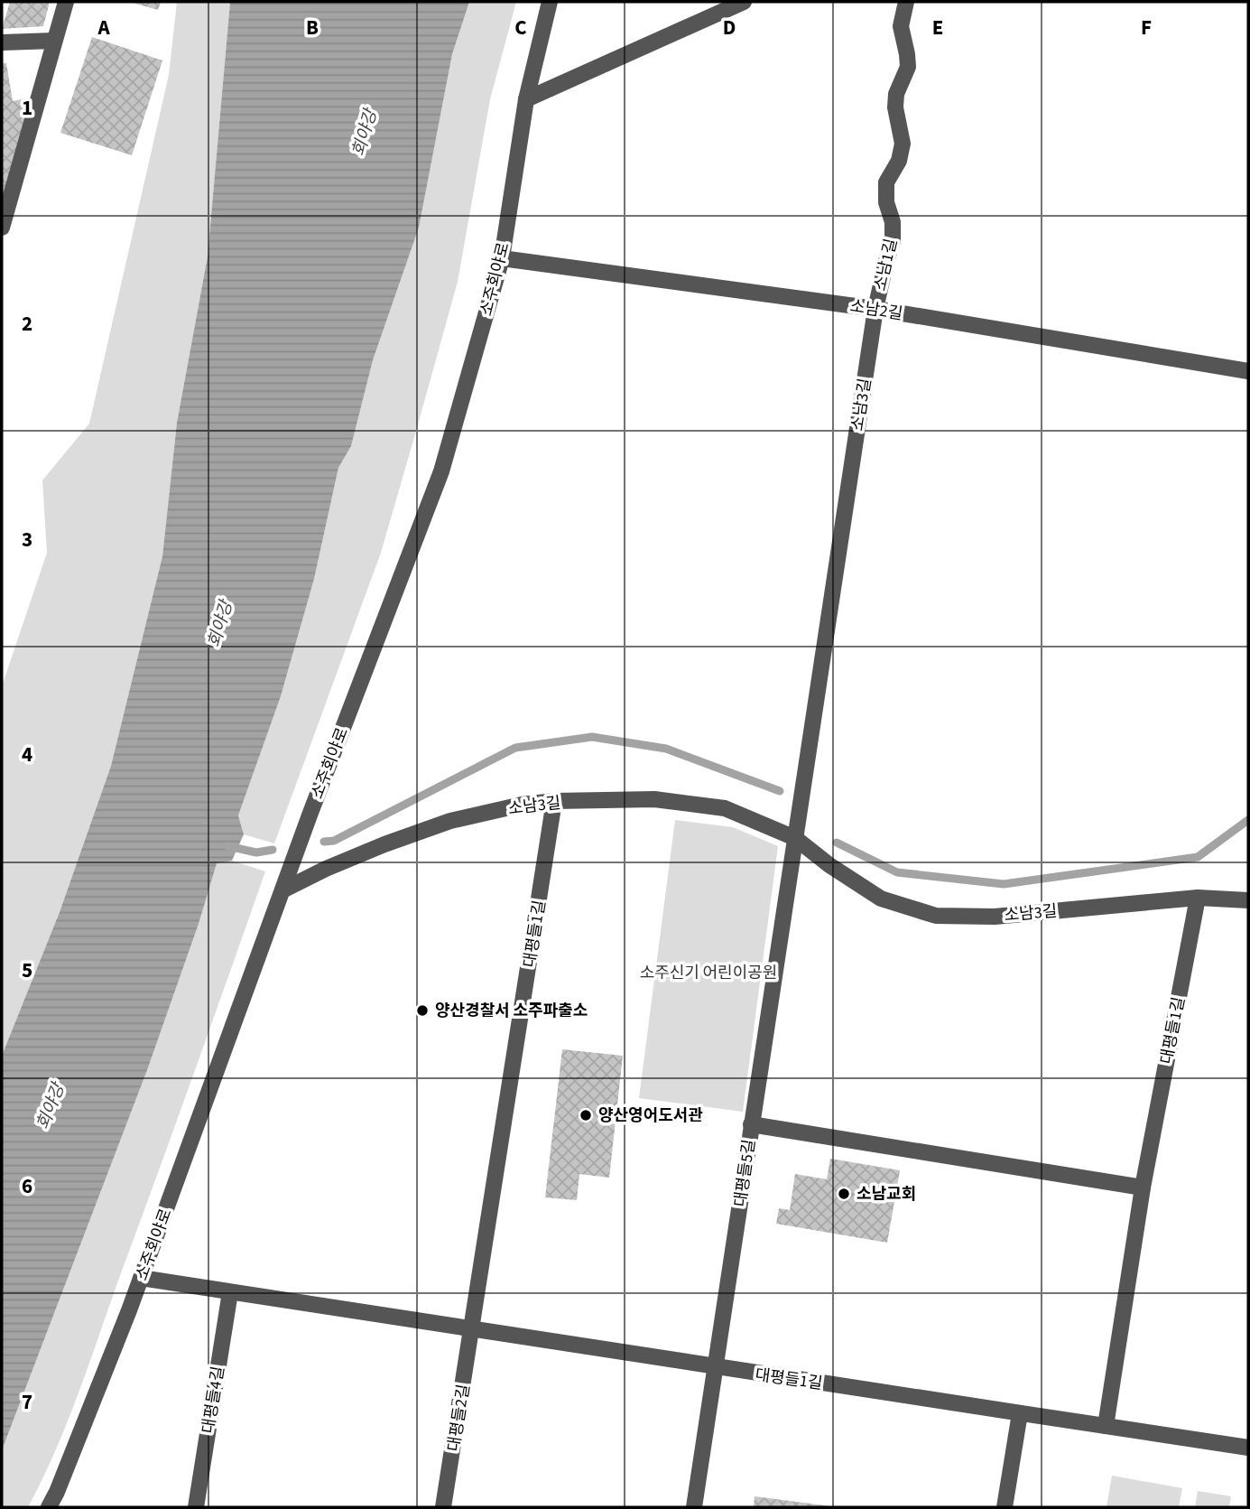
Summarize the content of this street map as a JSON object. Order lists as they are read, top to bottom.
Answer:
{
  "streets": {
    "street": [
      "소남1길",
      "소주회야로",
      "소남2길",
      "소남3길",
      "대평들1길",
      "대평들5길",
      "대평들4길",
      "대평들2길"
    ]
  },
  "crossings": [
    ["소남1길", "소남2길"],
    ["소남1길", "소남3길"],
    ["소주회야로", "소남2길"],
    ["소주회야로", "소남3길"],
    ["소주회야로", "대평들1길"],
    ["소남2길", "소남3길"],
    ["소남3길", "대평들1길"],
    ["소남3길", "대평들5길"],
    ["대평들1길", "대평들5길"],
    ["대평들1길", "대평들4길"],
    ["대평들1길", "대평들2길"]
  ],
  "water": ["회야강"],
  "parks": ["소주신기 어린이공원"],
  "places": ["양산경찰서 소주파출소", "양산영어도서관", "소남교회"],
  "grid": {
    "columns": [
      "A",
      "B",
      "C",
      "D",
      "E",
      "F"
    ],
    "rows": [
      "1",
      "2",
      "3",
      "4",
      "5",
      "6",
      "7"
    ]
  }
}
